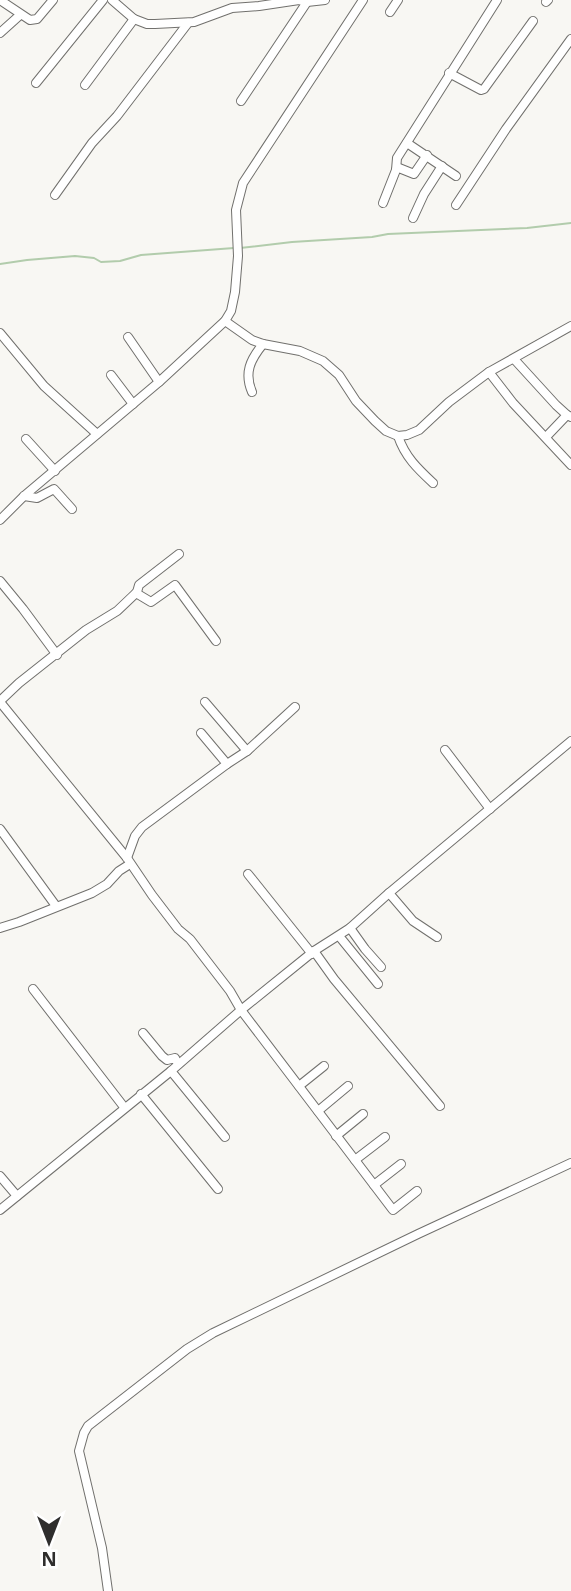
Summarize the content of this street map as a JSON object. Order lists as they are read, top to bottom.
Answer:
{
  "north": "bottom"
}
